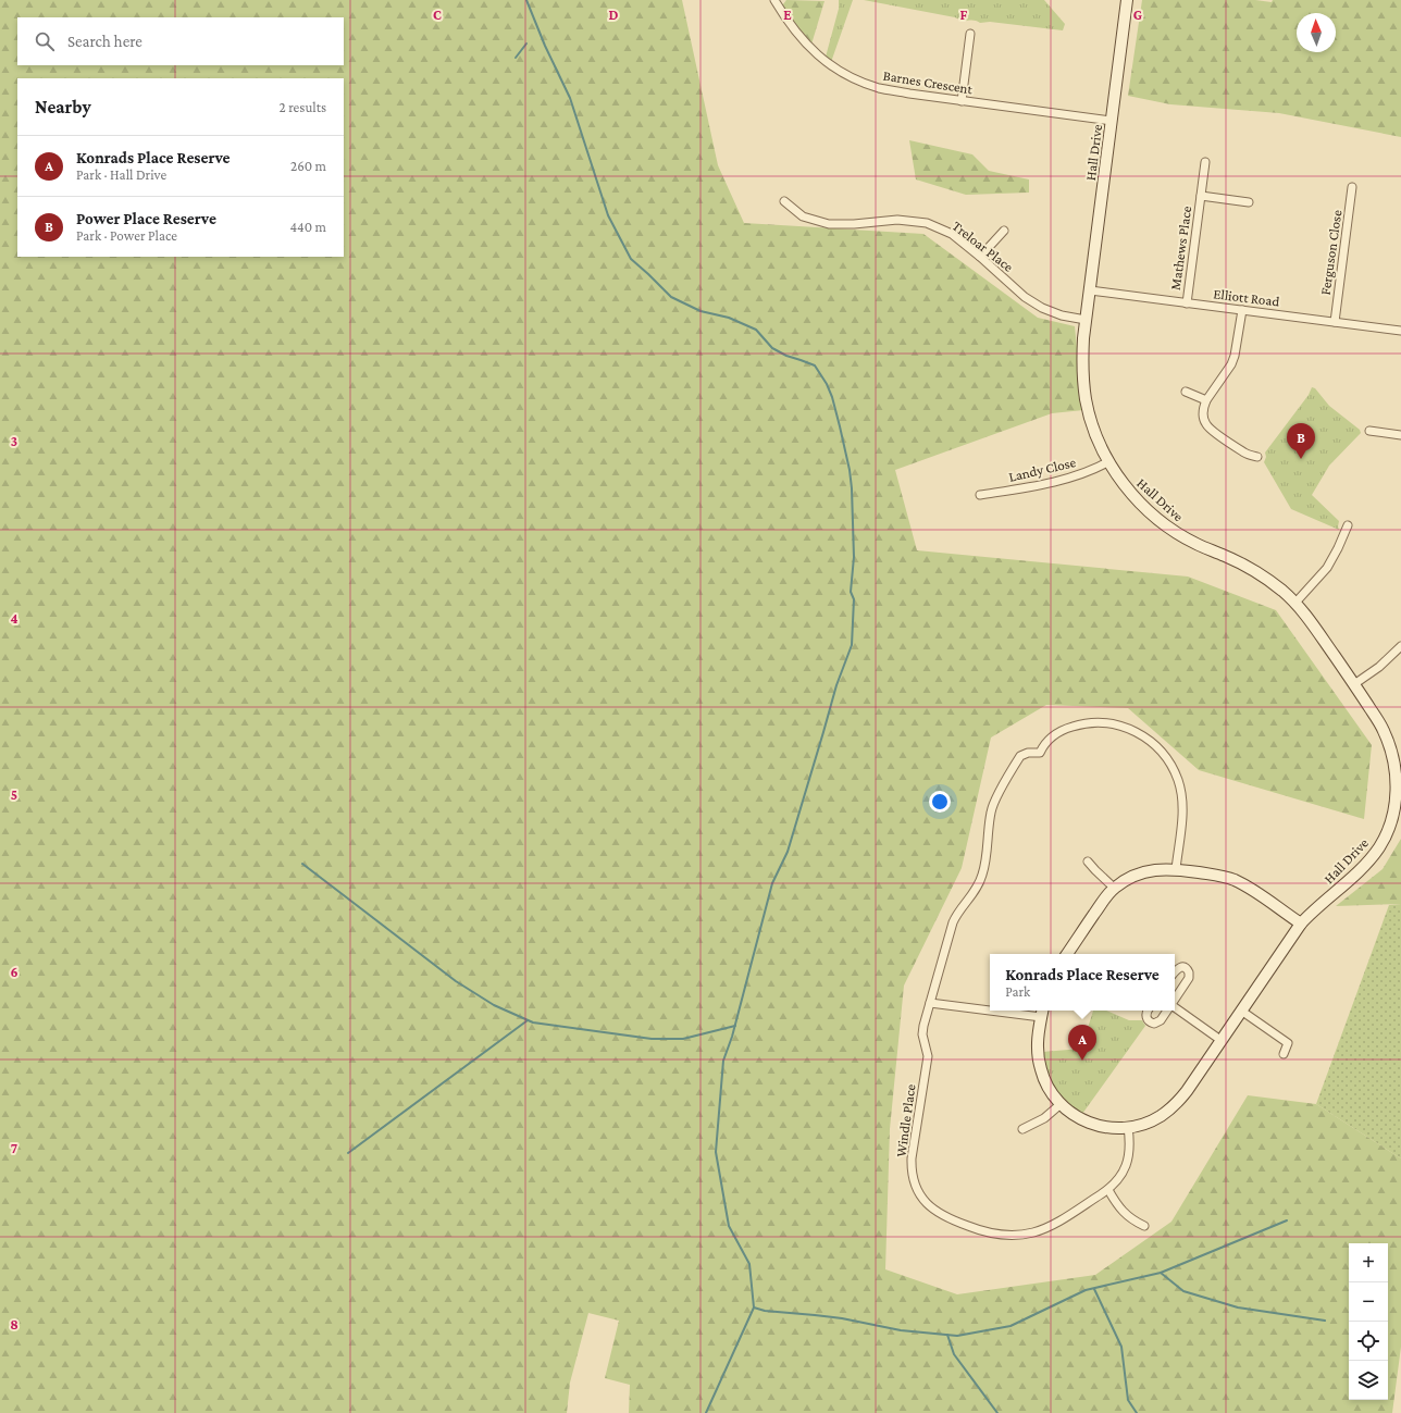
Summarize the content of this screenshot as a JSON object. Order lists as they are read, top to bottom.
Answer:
{
  "streets": {
    "street": [
      "Barnes Crescent",
      "Hall Drive",
      "Treloar Place",
      "Mathews Place",
      "Ferguson Close",
      "Elliott Road",
      "Landy Close",
      "Windle Place"
    ]
  },
  "crossings": [
    ["Barnes Crescent", "Hall Drive"],
    ["Hall Drive", "Treloar Place"],
    ["Hall Drive", "Elliott Road"],
    ["Hall Drive", "Landy Close"],
    ["Hall Drive", "Windle Place"],
    ["Mathews Place", "Elliott Road"],
    ["Ferguson Close", "Elliott Road"]
  ],
  "north": "top",
  "page": {
    "search": "Search here",
    "heading": ["Nearby", "2 results"],
    "list": [
      {
        "mark": "A",
        "name": "Konrads Place Reserve",
        "note": "Park · Hall Drive",
        "value": "260 m"
      },
      {
        "mark": "B",
        "name": "Power Place Reserve",
        "note": "Park · Power Place",
        "value": "440 m"
      }
    ],
    "pins": ["B", "A"],
    "popup": ["Konrads Place Reserve", "Park"],
    "map_buttons": ["+", "−"]
  },
  "grid": {
    "columns": [
      "C",
      "D",
      "E",
      "F",
      "G"
    ],
    "rows": [
      "3",
      "4",
      "5",
      "6",
      "7",
      "8"
    ]
  }
}
